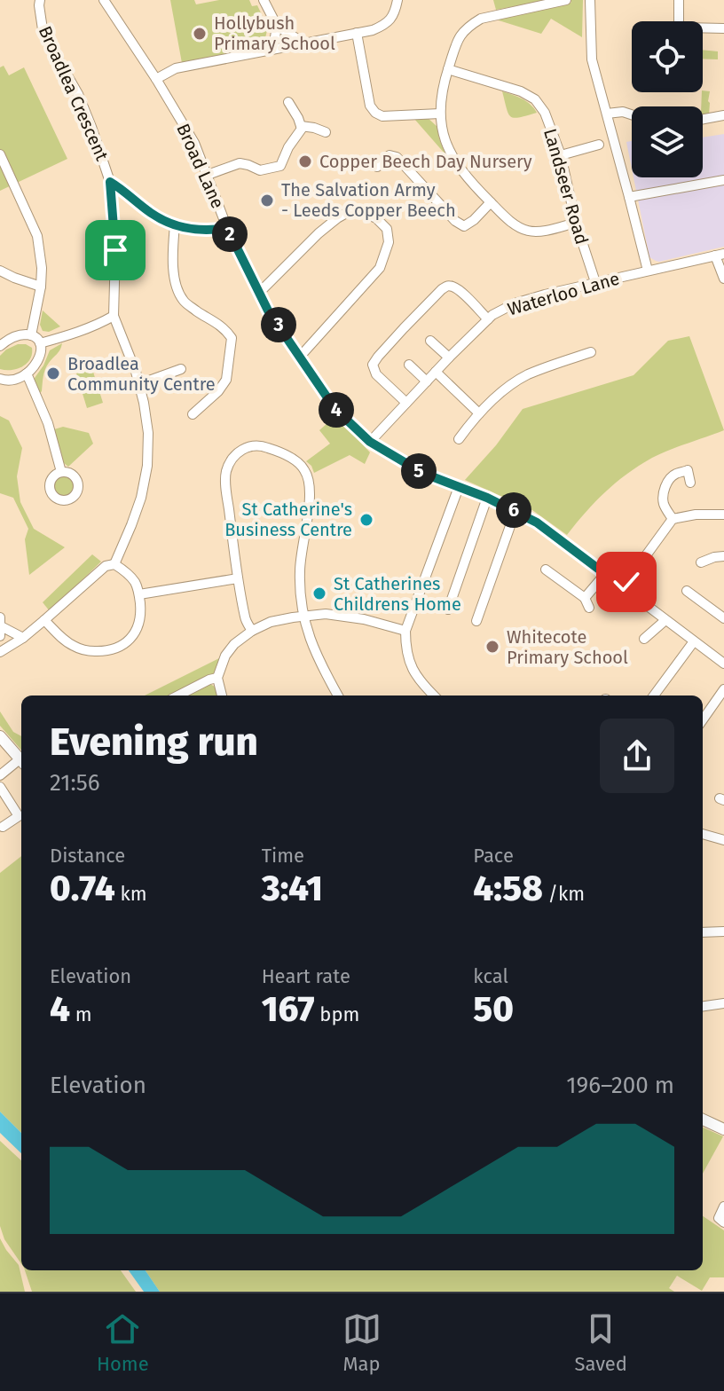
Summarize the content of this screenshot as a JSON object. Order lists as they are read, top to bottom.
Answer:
{
  "streets": {
    "street": [
      "Broadlea Crescent",
      "Broad Lane",
      "Landseer Road",
      "Waterloo Lane"
    ]
  },
  "crossings": [
    ["Broadlea Crescent", "Broad Lane"],
    ["Broad Lane", "Waterloo Lane"],
    ["Landseer Road", "Waterloo Lane"]
  ],
  "places": [
    "Hollybush Primary School",
    "Copper Beech Day Nursery",
    "The Salvation Army - Leeds Copper Beech",
    "Broadlea Community Centre",
    "St Catherine's Business Centre",
    "St Catherines Childrens Home",
    "Whitecote Primary School"
  ],
  "page": {
    "pins": [
      "2",
      "3",
      "4",
      "5",
      "6"
    ],
    "heading": ["Evening run", "21:56"],
    "stats": [
      ["Distance", "0.74 km"],
      ["Time", "3:41"],
      ["Pace", "4:58 /km"],
      ["Elevation", "4 m"],
      ["Heart rate", "167 bpm"],
      ["kcal", "50"]
    ],
    "chart": ["Elevation", "196–200 m"],
    "tabs": ["Home", "Map", "Saved"]
  }
}
